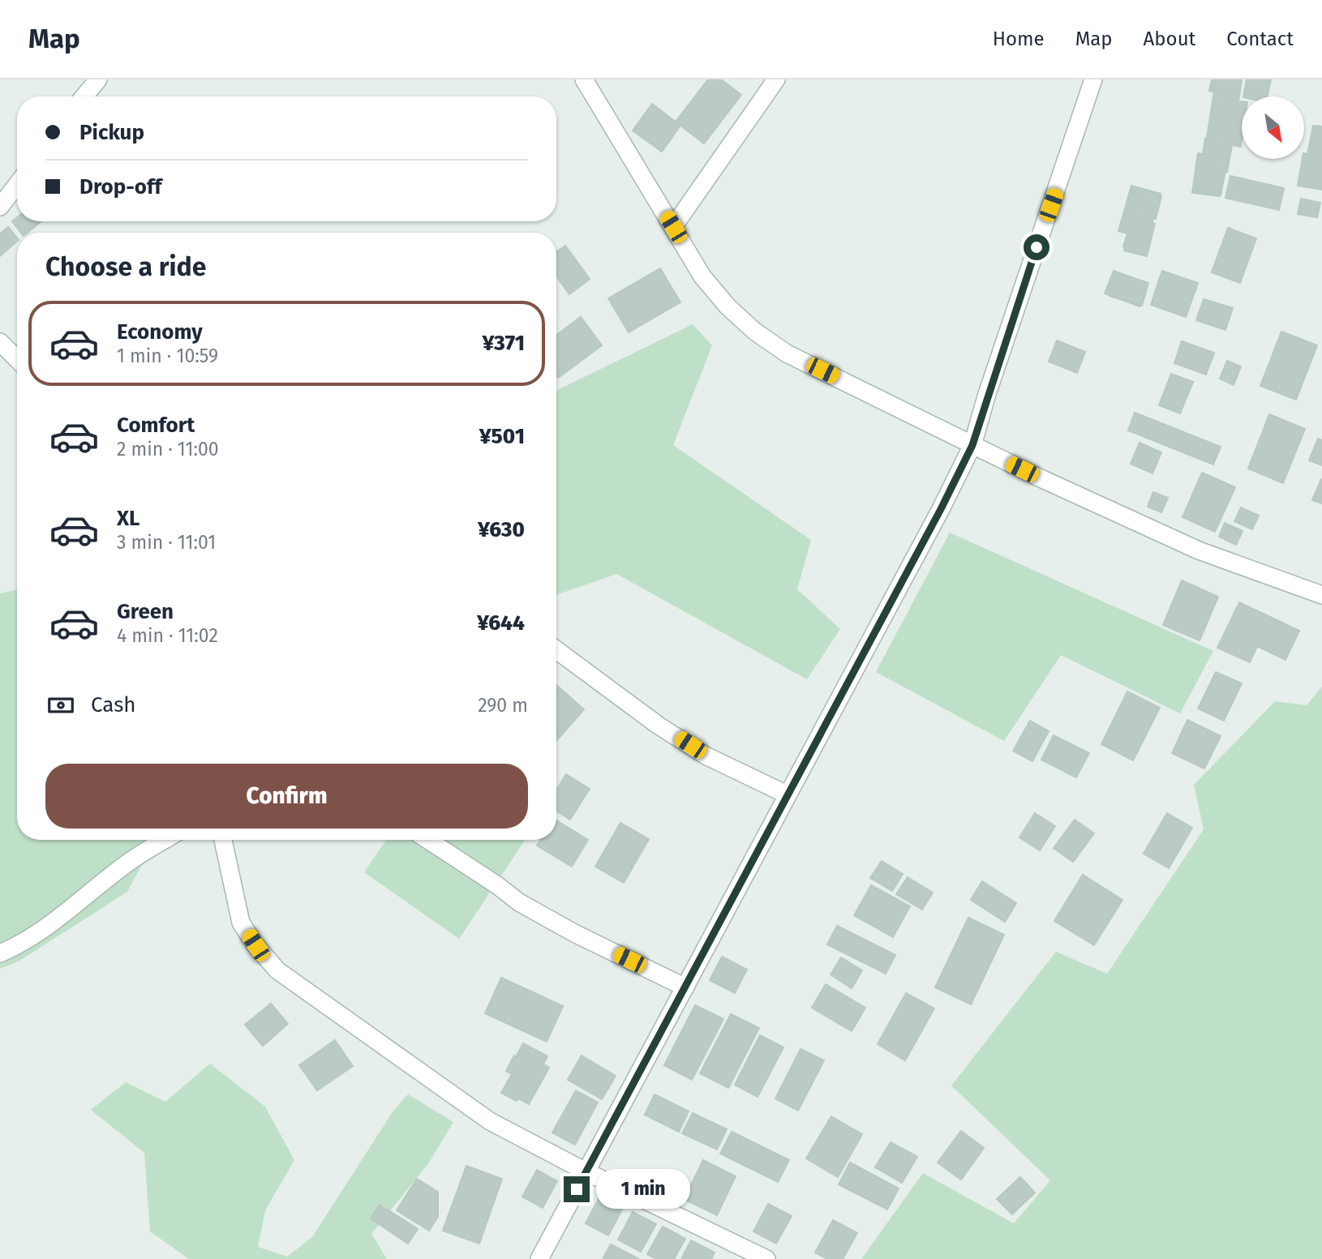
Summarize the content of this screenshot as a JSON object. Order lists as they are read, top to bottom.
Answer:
{
  "north": "bottom right",
  "page": {
    "header": "Map",
    "nav": [
      "Home",
      "Map",
      "About",
      "Contact"
    ],
    "banner": ["Pickup", "Drop-off"],
    "heading": "Choose a ride",
    "list": [
      {
        "name": "Economy",
        "note": "1 min · 10:59",
        "value": "¥371"
      },
      {
        "name": "Comfort",
        "note": "2 min · 11:00",
        "value": "¥501"
      },
      {
        "name": "XL",
        "note": "3 min · 11:01",
        "value": "¥630"
      },
      {
        "name": "Green",
        "note": "4 min · 11:02",
        "value": "¥644"
      }
    ],
    "pay": ["Cash", "290 m"],
    "buttons": "Confirm",
    "bubble": "1 min"
  }
}
